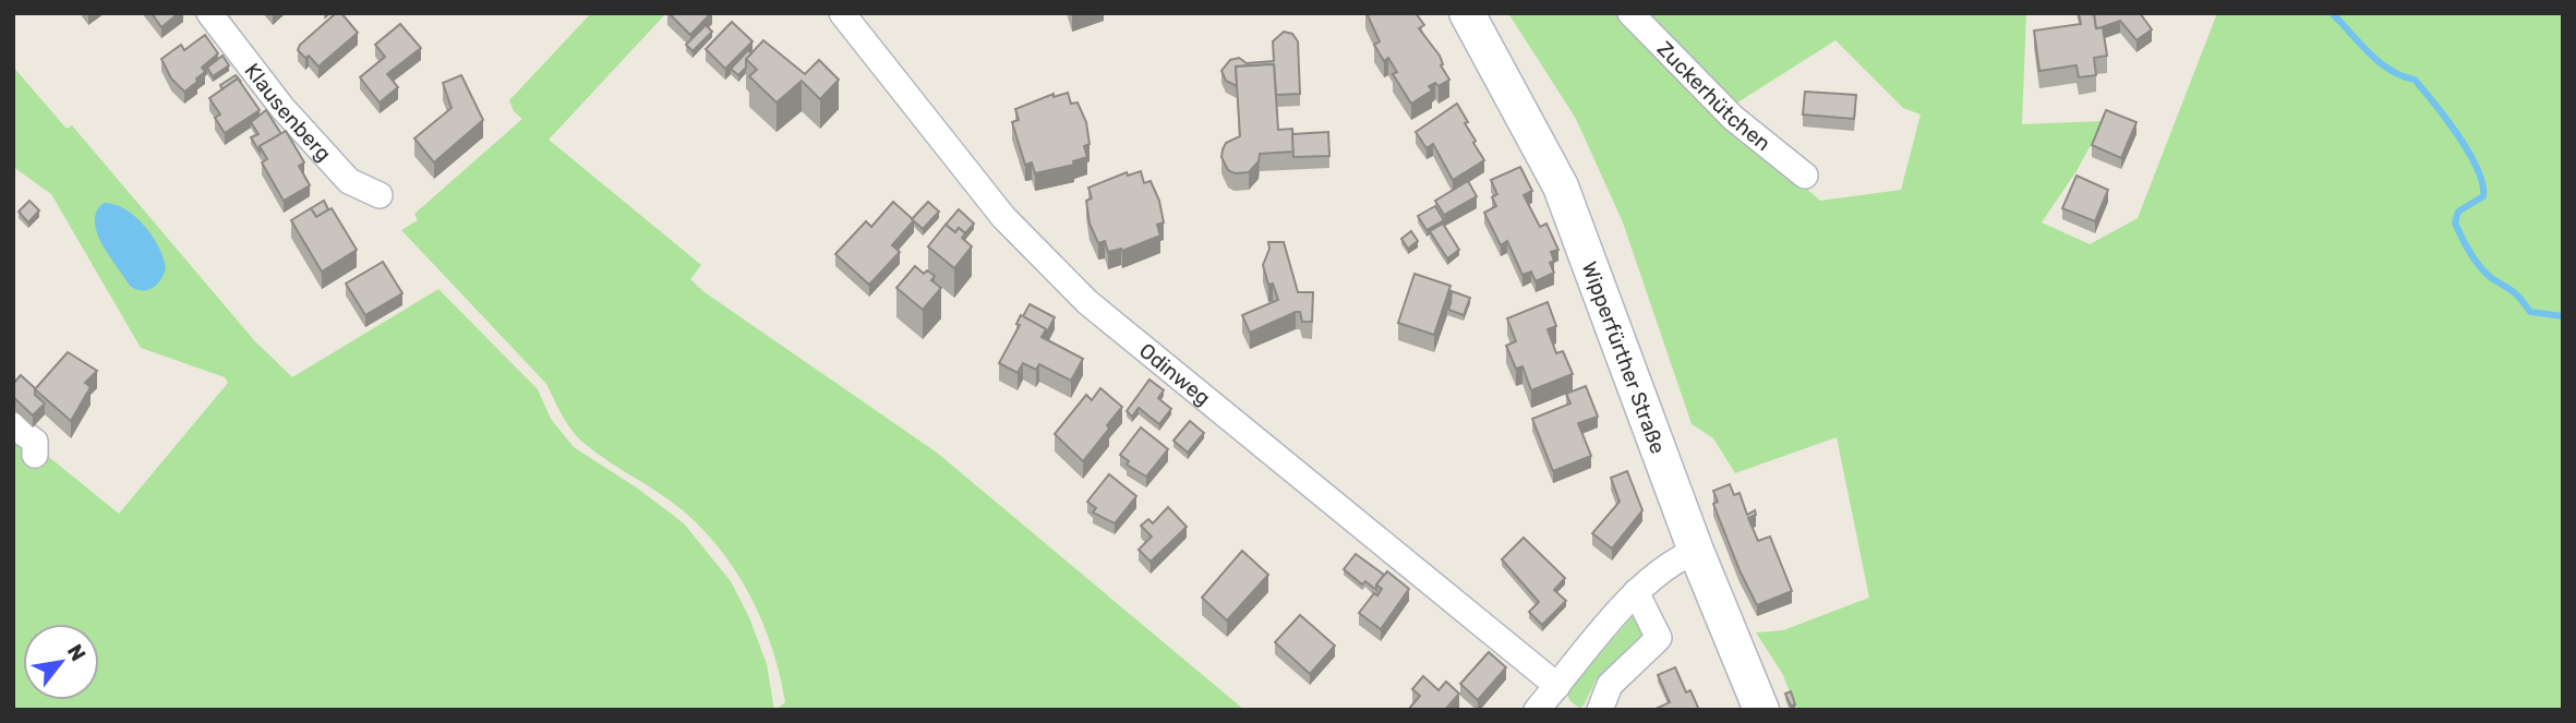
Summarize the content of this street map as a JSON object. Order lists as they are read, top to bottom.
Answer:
{
  "streets": {
    "main road": ["Wipperfürther Straße"],
    "street": ["Zuckerhütchen", "Klausenberg", "Odinweg"]
  },
  "north": "top right"
}
